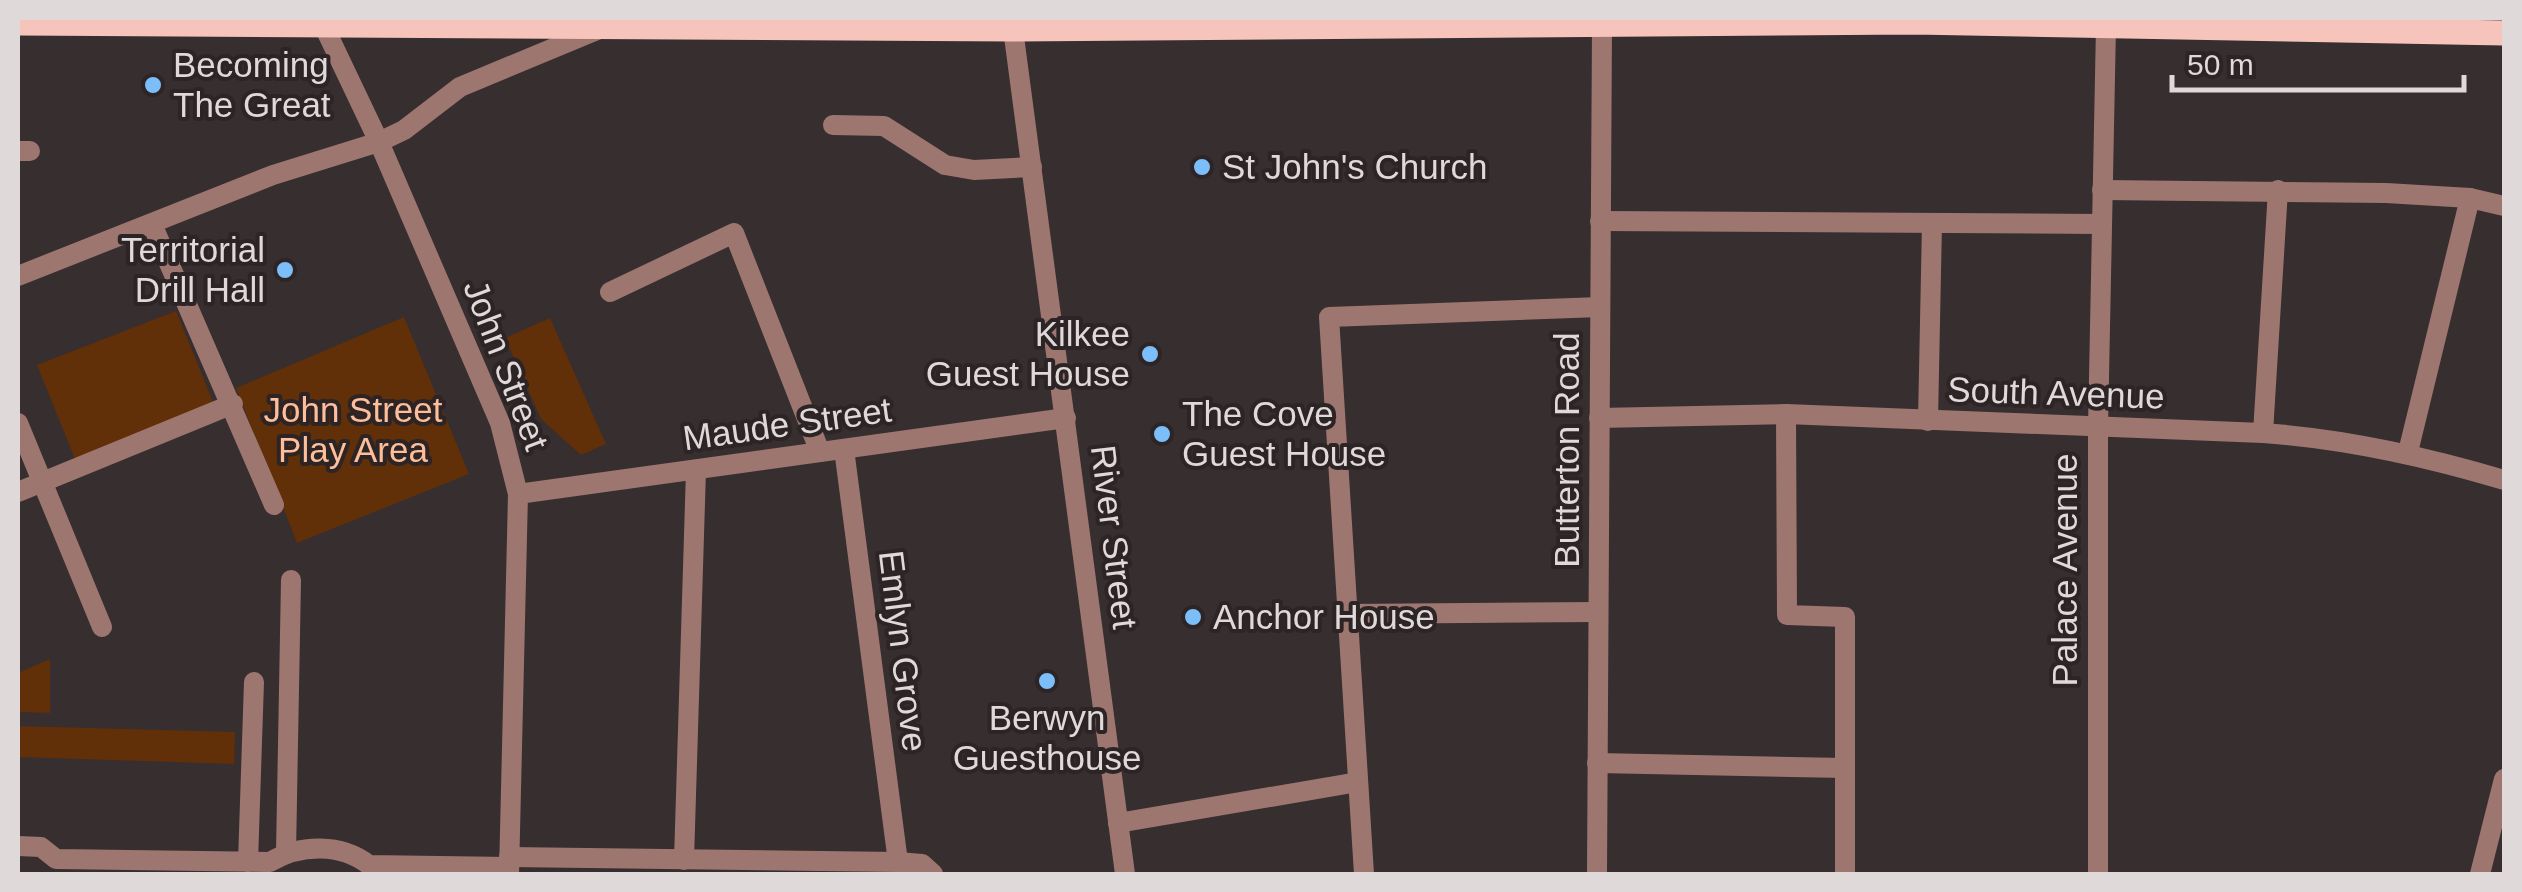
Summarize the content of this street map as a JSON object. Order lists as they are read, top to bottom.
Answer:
{
  "streets": {
    "street": [
      "John Street",
      "South Avenue",
      "Maude Street",
      "Butterton Road",
      "River Street",
      "Palace Avenue",
      "Emlyn Grove"
    ]
  },
  "crossings": [
    ["John Street", "Maude Street"],
    ["South Avenue", "Butterton Road"],
    ["South Avenue", "Palace Avenue"],
    ["Maude Street", "River Street"],
    ["Maude Street", "Emlyn Grove"]
  ],
  "parks": ["John Street Play Area"],
  "places": [
    "Becoming The Great",
    "St John's Church",
    "Territorial Drill Hall",
    "Kilkee Guest House",
    "The Cove Guest House",
    "Anchor House",
    "Berwyn Guesthouse"
  ],
  "scale_bar": "50 m"
}
